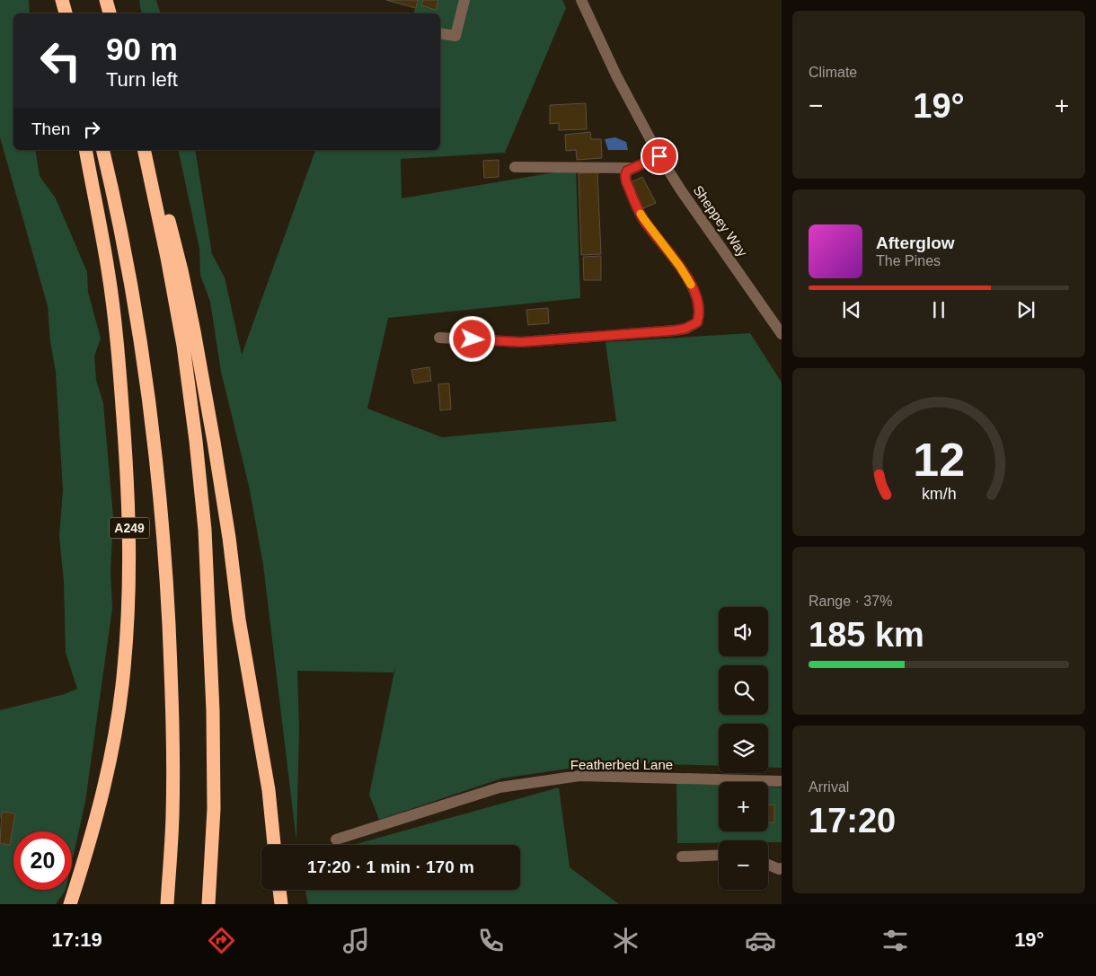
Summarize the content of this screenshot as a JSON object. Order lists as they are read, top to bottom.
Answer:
{
  "streets": {
    "highway": ["A249"],
    "street": ["Sheppey Way", "Featherbed Lane"]
  },
  "page": {
    "tile": [
      "Climate",
      ["Range · 37%", "185 km"],
      ["Arrival", "17:20"]
    ],
    "turn": ["90 m", "Turn left"],
    "heat": ["−", "19°", "+"],
    "then": "Then",
    "song": ["Afterglow", "The Pines"],
    "map_buttons": ["+", "−"],
    "limit": "20",
    "trip": "17:20 · 1 min · 170 m",
    "tabs": ["17:19", "19°"],
    "gauge": ["12", "km/h"]
  }
}
